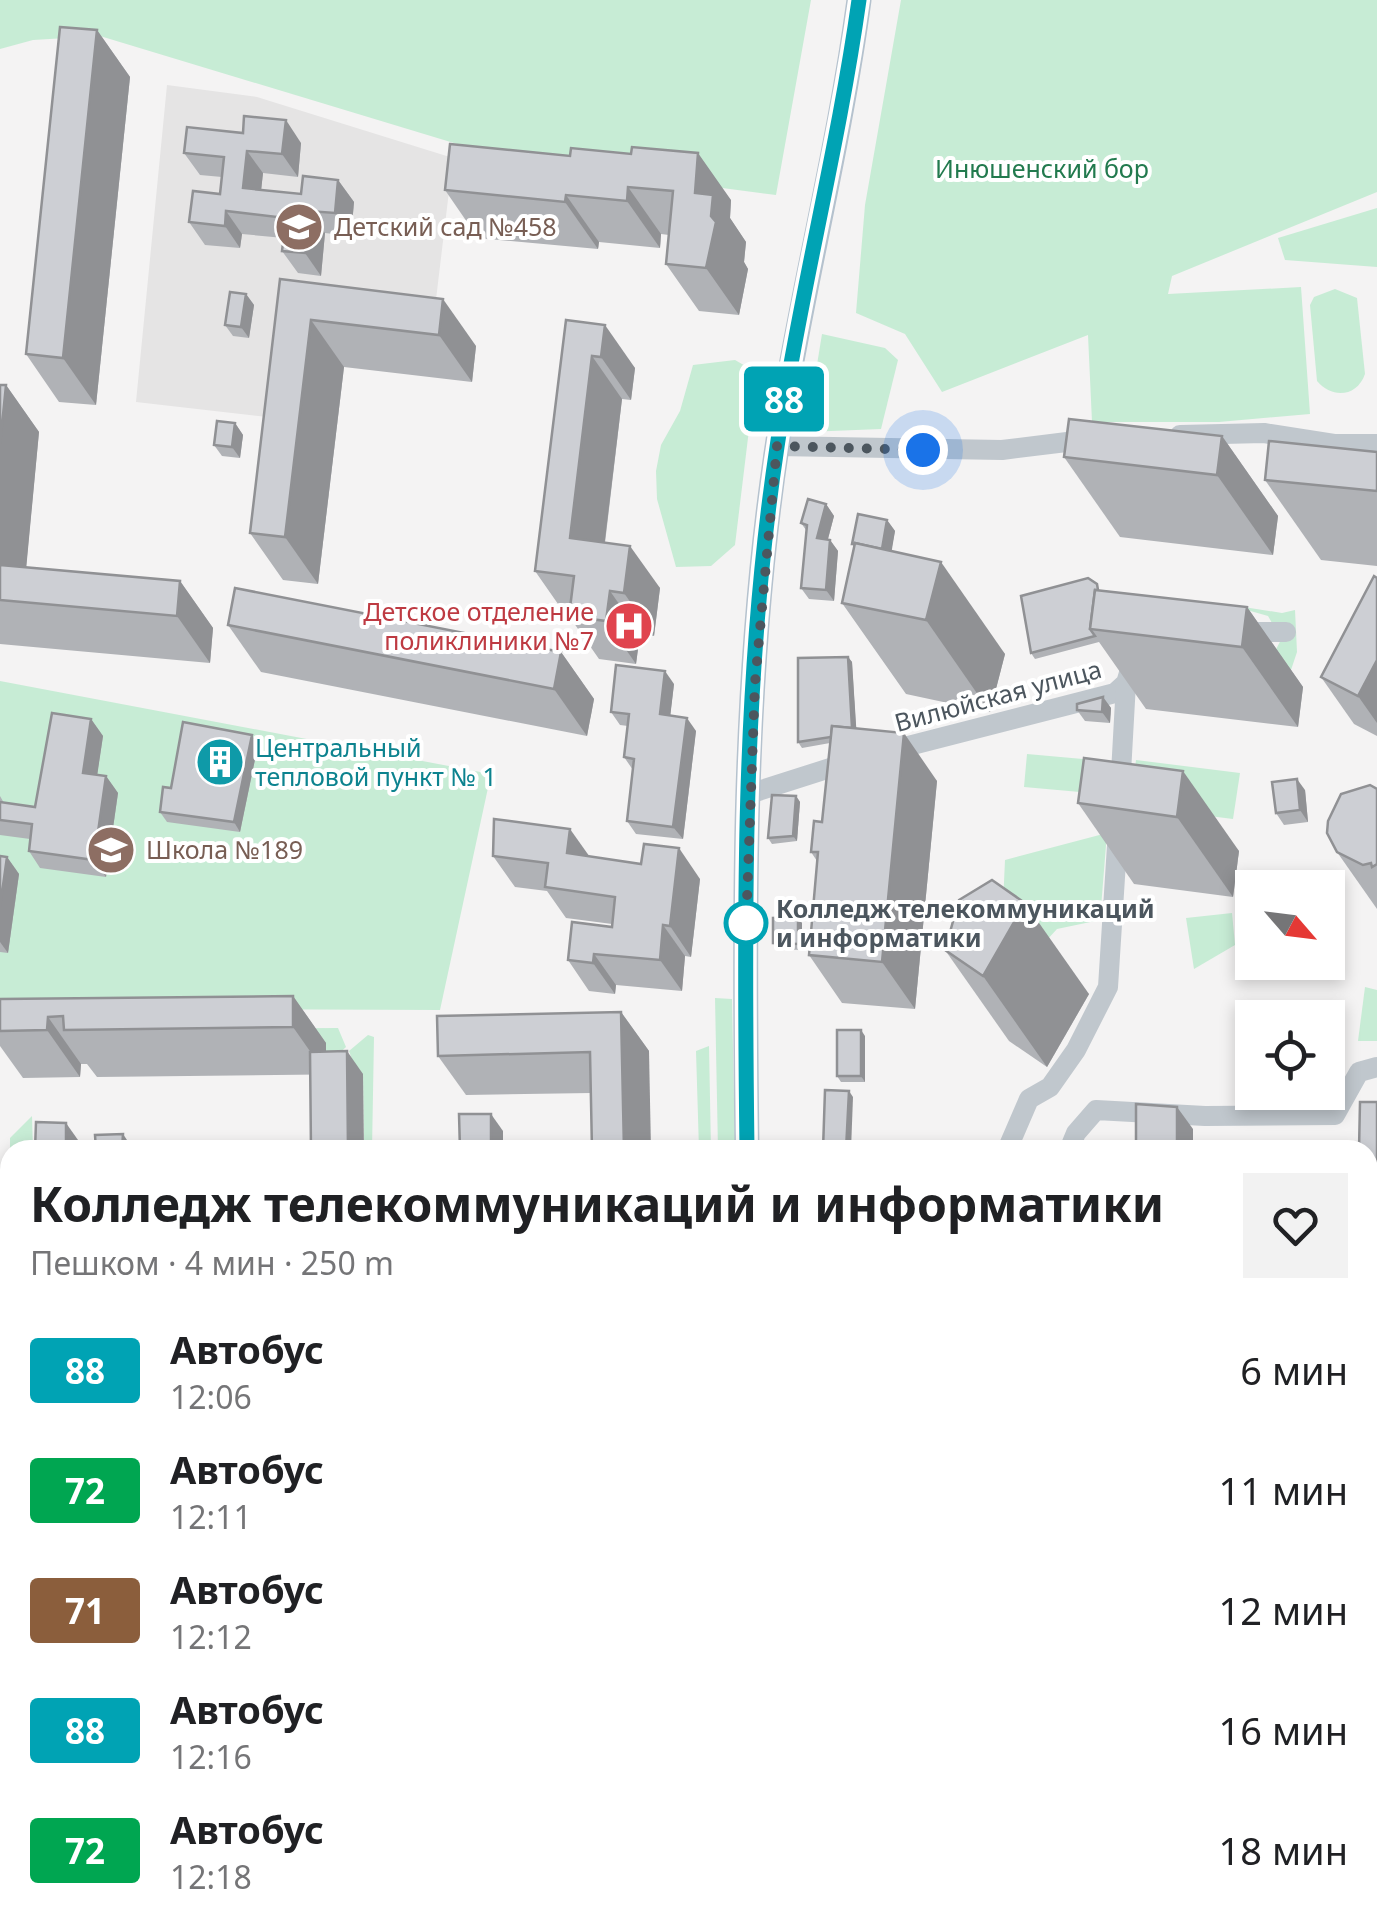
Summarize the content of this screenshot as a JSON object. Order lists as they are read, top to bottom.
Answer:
{
  "streets": {
    "street": ["Вилюйская улица"]
  },
  "parks": ["Инюшенский бор"],
  "places": {
    "school or university": ["Детский сад №458", "Школа №189"],
    "hospital": ["Детское отделение поликлиники №7"],
    "building": ["Центральный тепловой пункт № 1"],
    "other": ["Колледж телекоммуникаций и информатики"]
  },
  "lines": ["bus line 88"],
  "north": "bottom right",
  "page": {
    "on_map": "88",
    "heading": ["Колледж телекоммуникаций и информатики", "Пешком · 4 мин · 250 m"],
    "list": [
      {
        "mark": "88",
        "name": "Автобус",
        "note": "12:06",
        "value": "6 мин"
      },
      {
        "mark": "72",
        "name": "Автобус",
        "note": "12:11",
        "value": "11 мин"
      },
      {
        "mark": "71",
        "name": "Автобус",
        "note": "12:12",
        "value": "12 мин"
      },
      {
        "mark": "88",
        "name": "Автобус",
        "note": "12:16",
        "value": "16 мин"
      },
      {
        "mark": "72",
        "name": "Автобус",
        "note": "12:18",
        "value": "18 мин"
      }
    ]
  }
}
